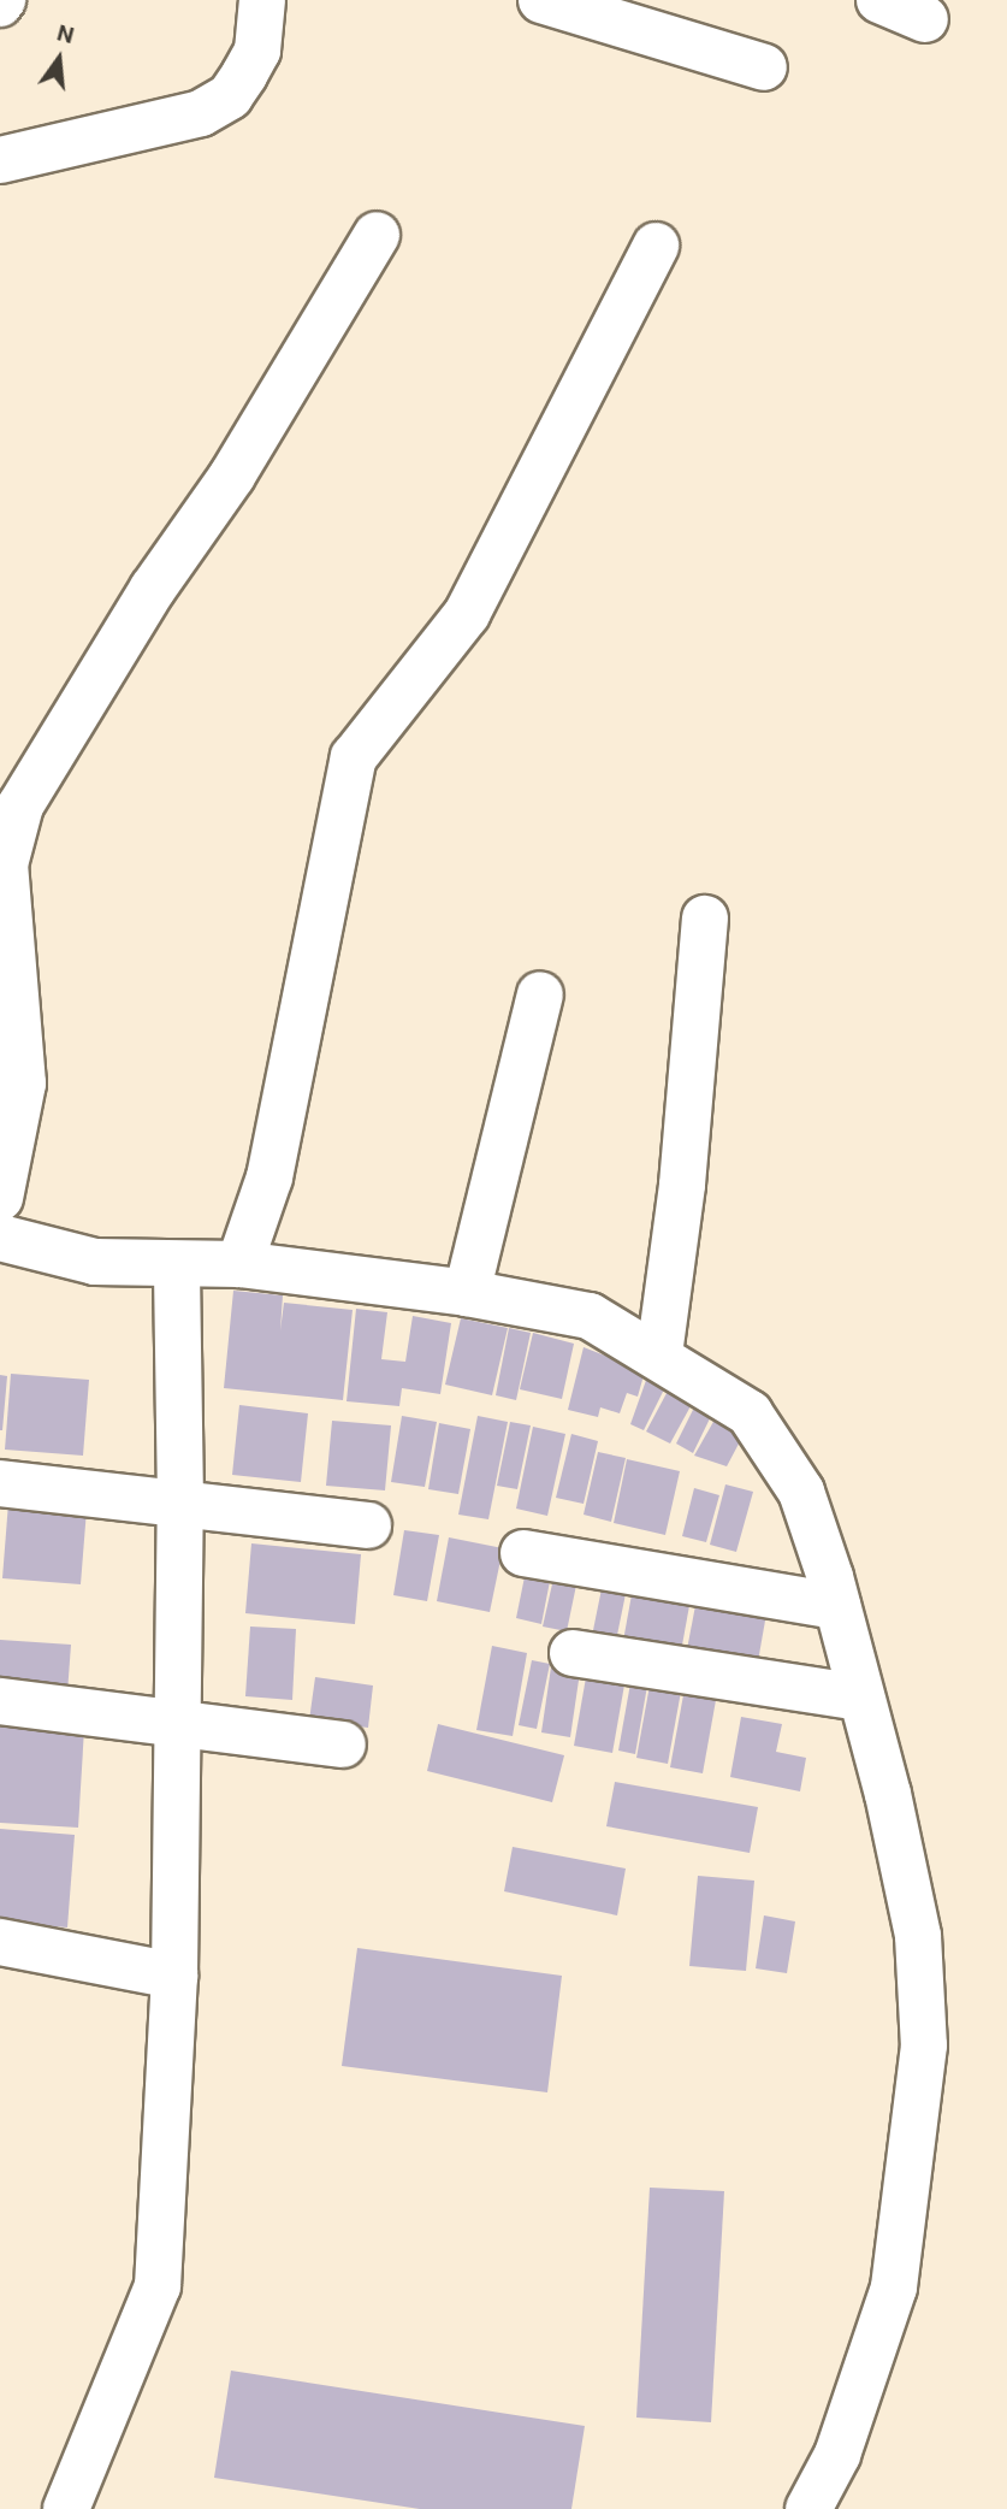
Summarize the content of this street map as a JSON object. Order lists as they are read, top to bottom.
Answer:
{
  "north": "top"
}
